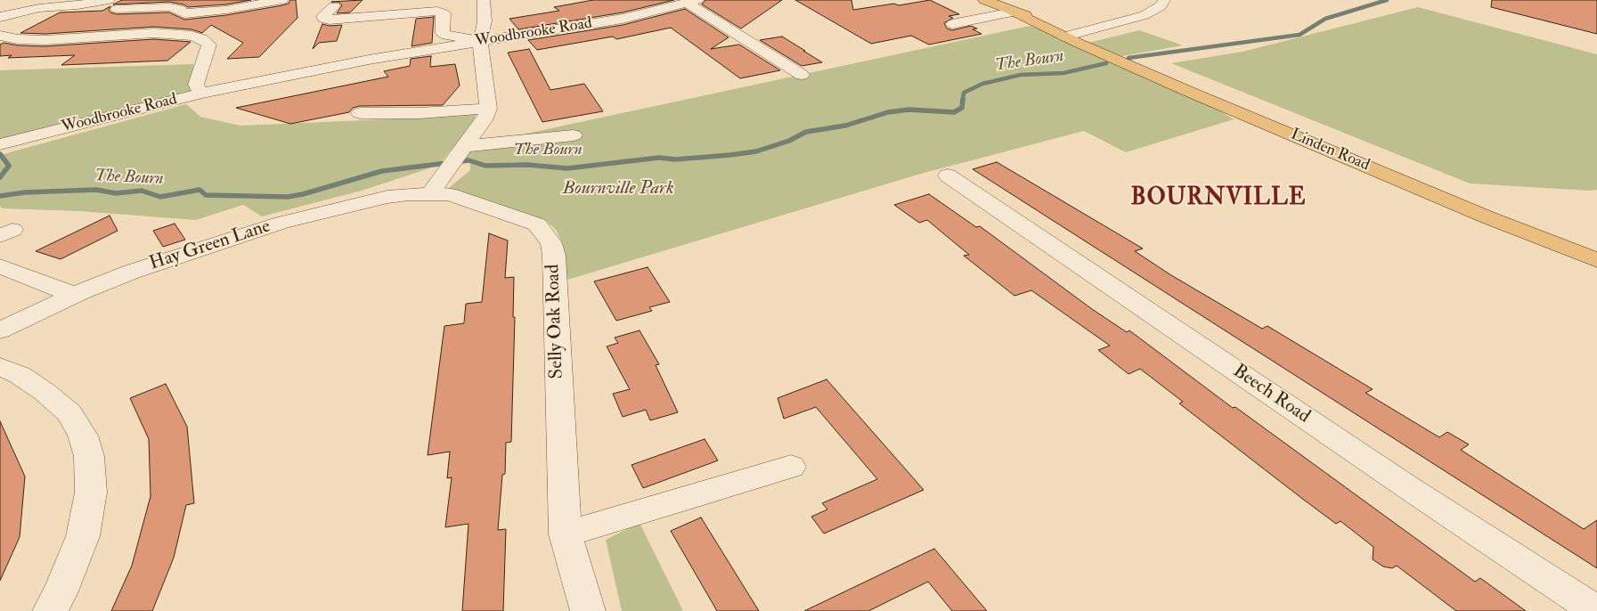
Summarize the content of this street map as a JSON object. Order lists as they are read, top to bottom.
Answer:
{
  "streets": {
    "highway": ["Linden Road"],
    "street": [
      "Woodbrooke Road",
      "Hay Green Lane",
      "Selly Oak Road",
      "Beech Road"
    ]
  },
  "crossings": [
    ["Hay Green Lane", "Selly Oak Road"]
  ],
  "districts": ["BOURNVILLE"],
  "water": ["The Bourn"],
  "parks": ["Bournville Park"]
}
